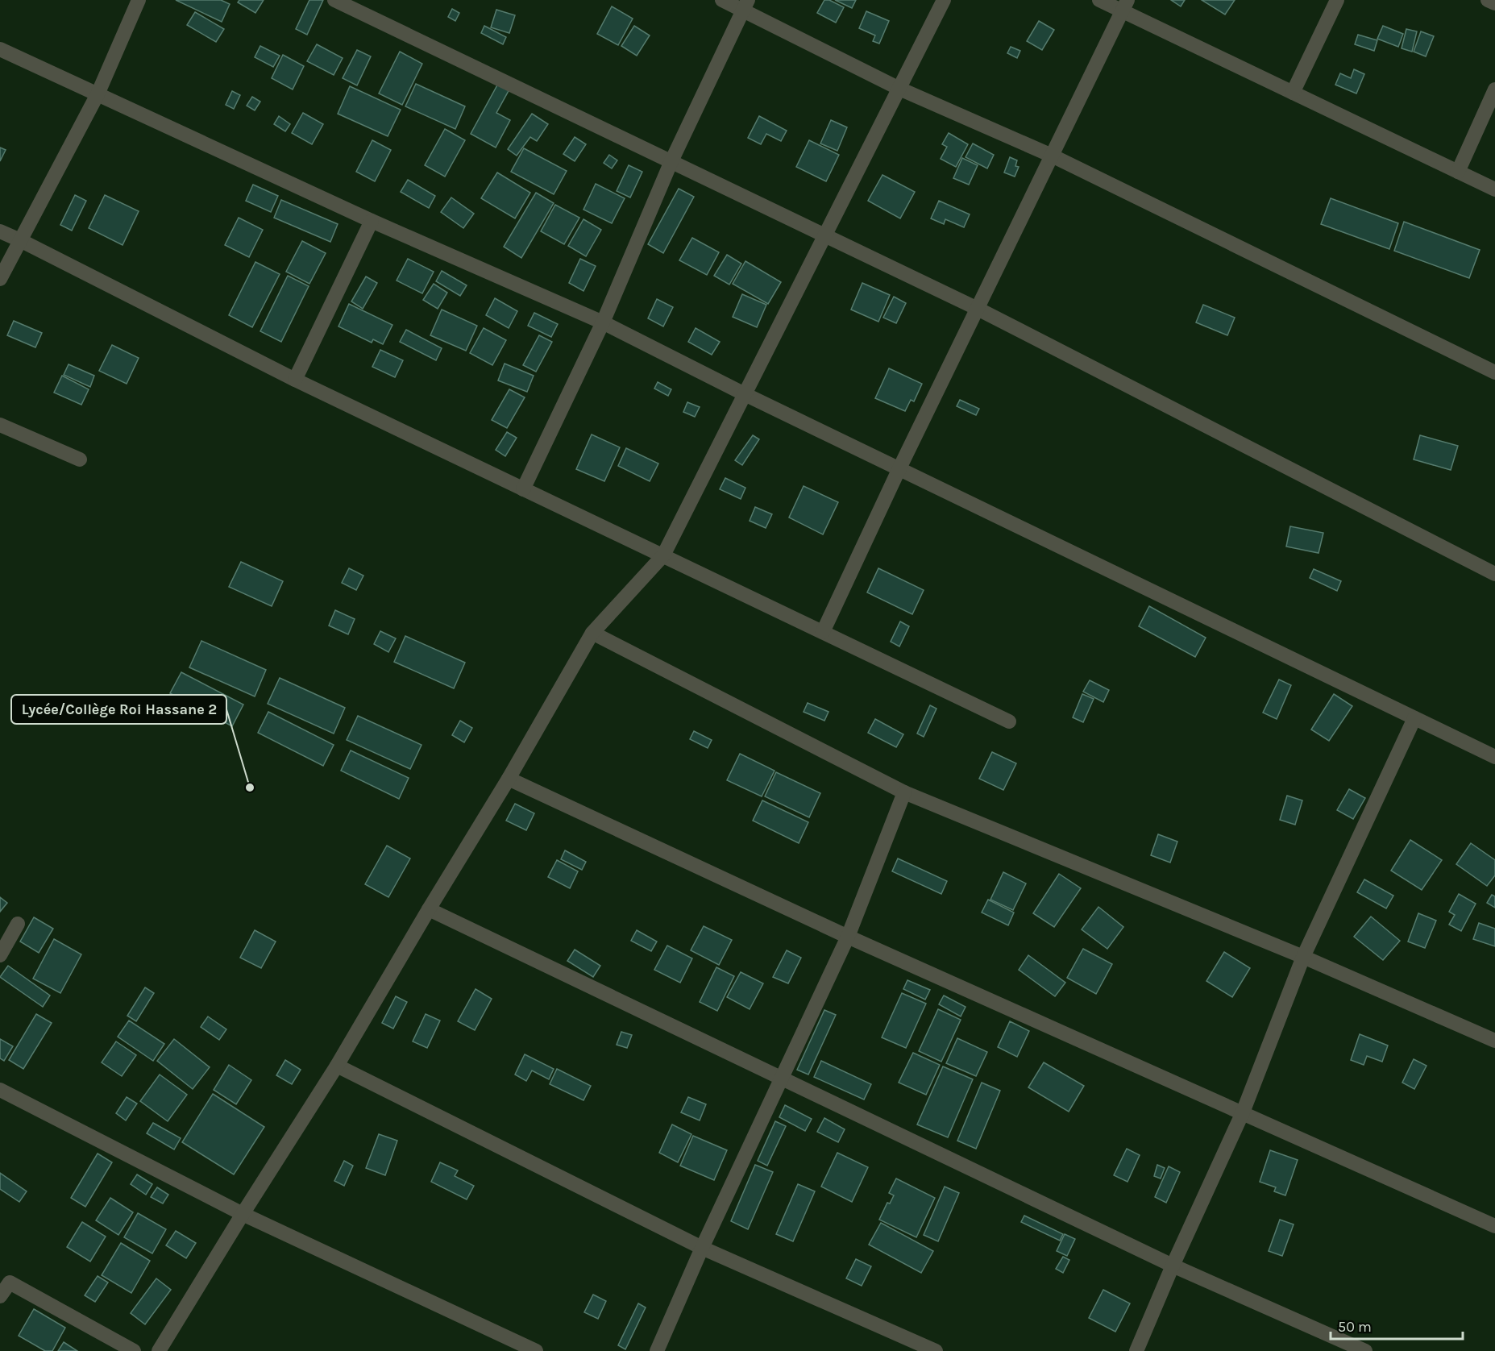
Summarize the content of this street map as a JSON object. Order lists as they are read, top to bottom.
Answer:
{
  "places": ["Lycée/Collège Roi Hassane 2"],
  "scale_bar": "50 m"
}
